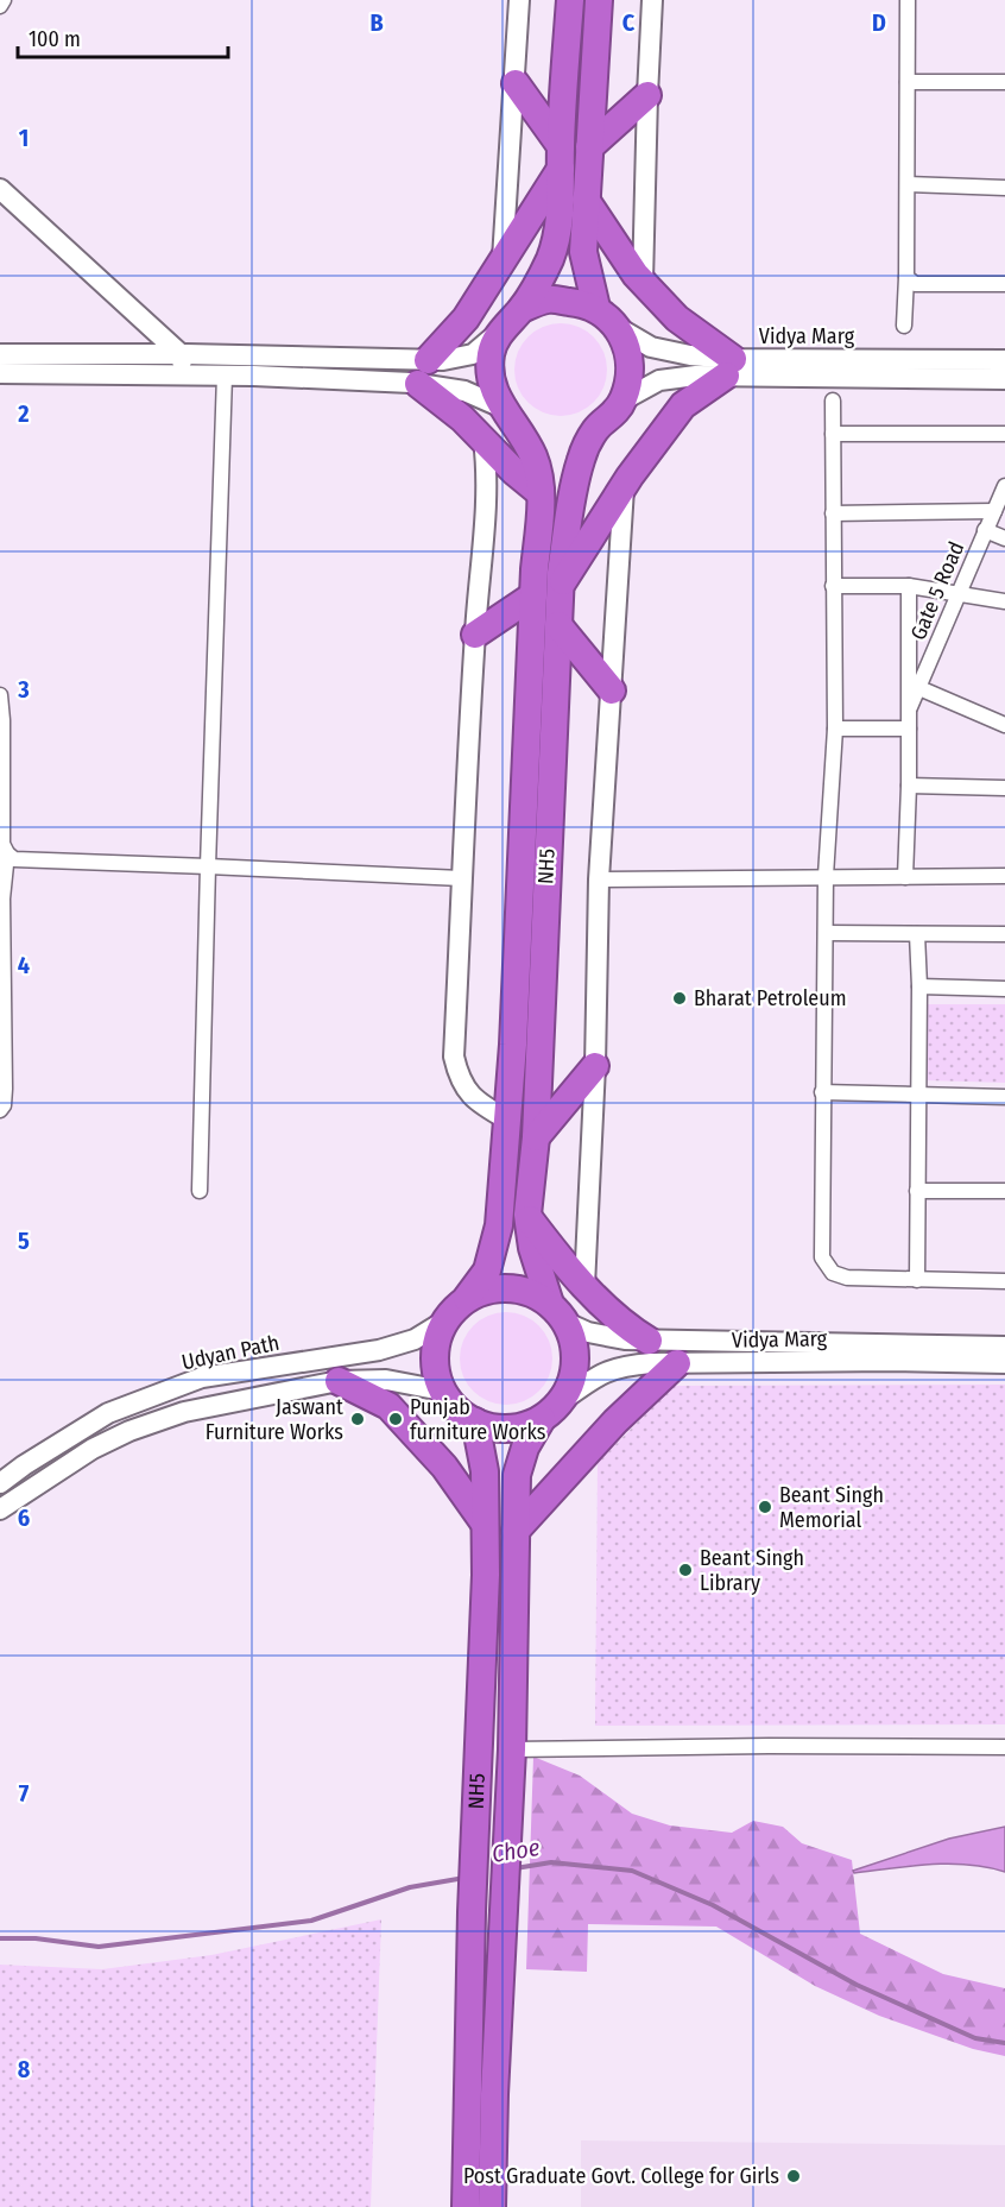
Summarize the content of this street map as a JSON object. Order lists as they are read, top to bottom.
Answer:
{
  "streets": {
    "highway": ["NH5"],
    "main road": ["Vidya Marg", "Udyan Path"],
    "street": ["Gate 5 Road"]
  },
  "crossings": [
    ["Vidya Marg", "NH5"],
    ["Vidya Marg", "Udyan Path"],
    ["NH5", "Udyan Path"]
  ],
  "water": ["Choe"],
  "places": [
    "Bharat Petroleum",
    "Jaswant Furniture Works",
    "Punjab furniture Works",
    "Beant Singh Memorial",
    "Beant Singh Library",
    "Post Graduate Govt. College for Girls"
  ],
  "scale_bar": "100 m",
  "grid": {
    "columns": ["B", "C", "D"],
    "rows": [
      "1",
      "2",
      "3",
      "4",
      "5",
      "6",
      "7",
      "8"
    ]
  }
}
